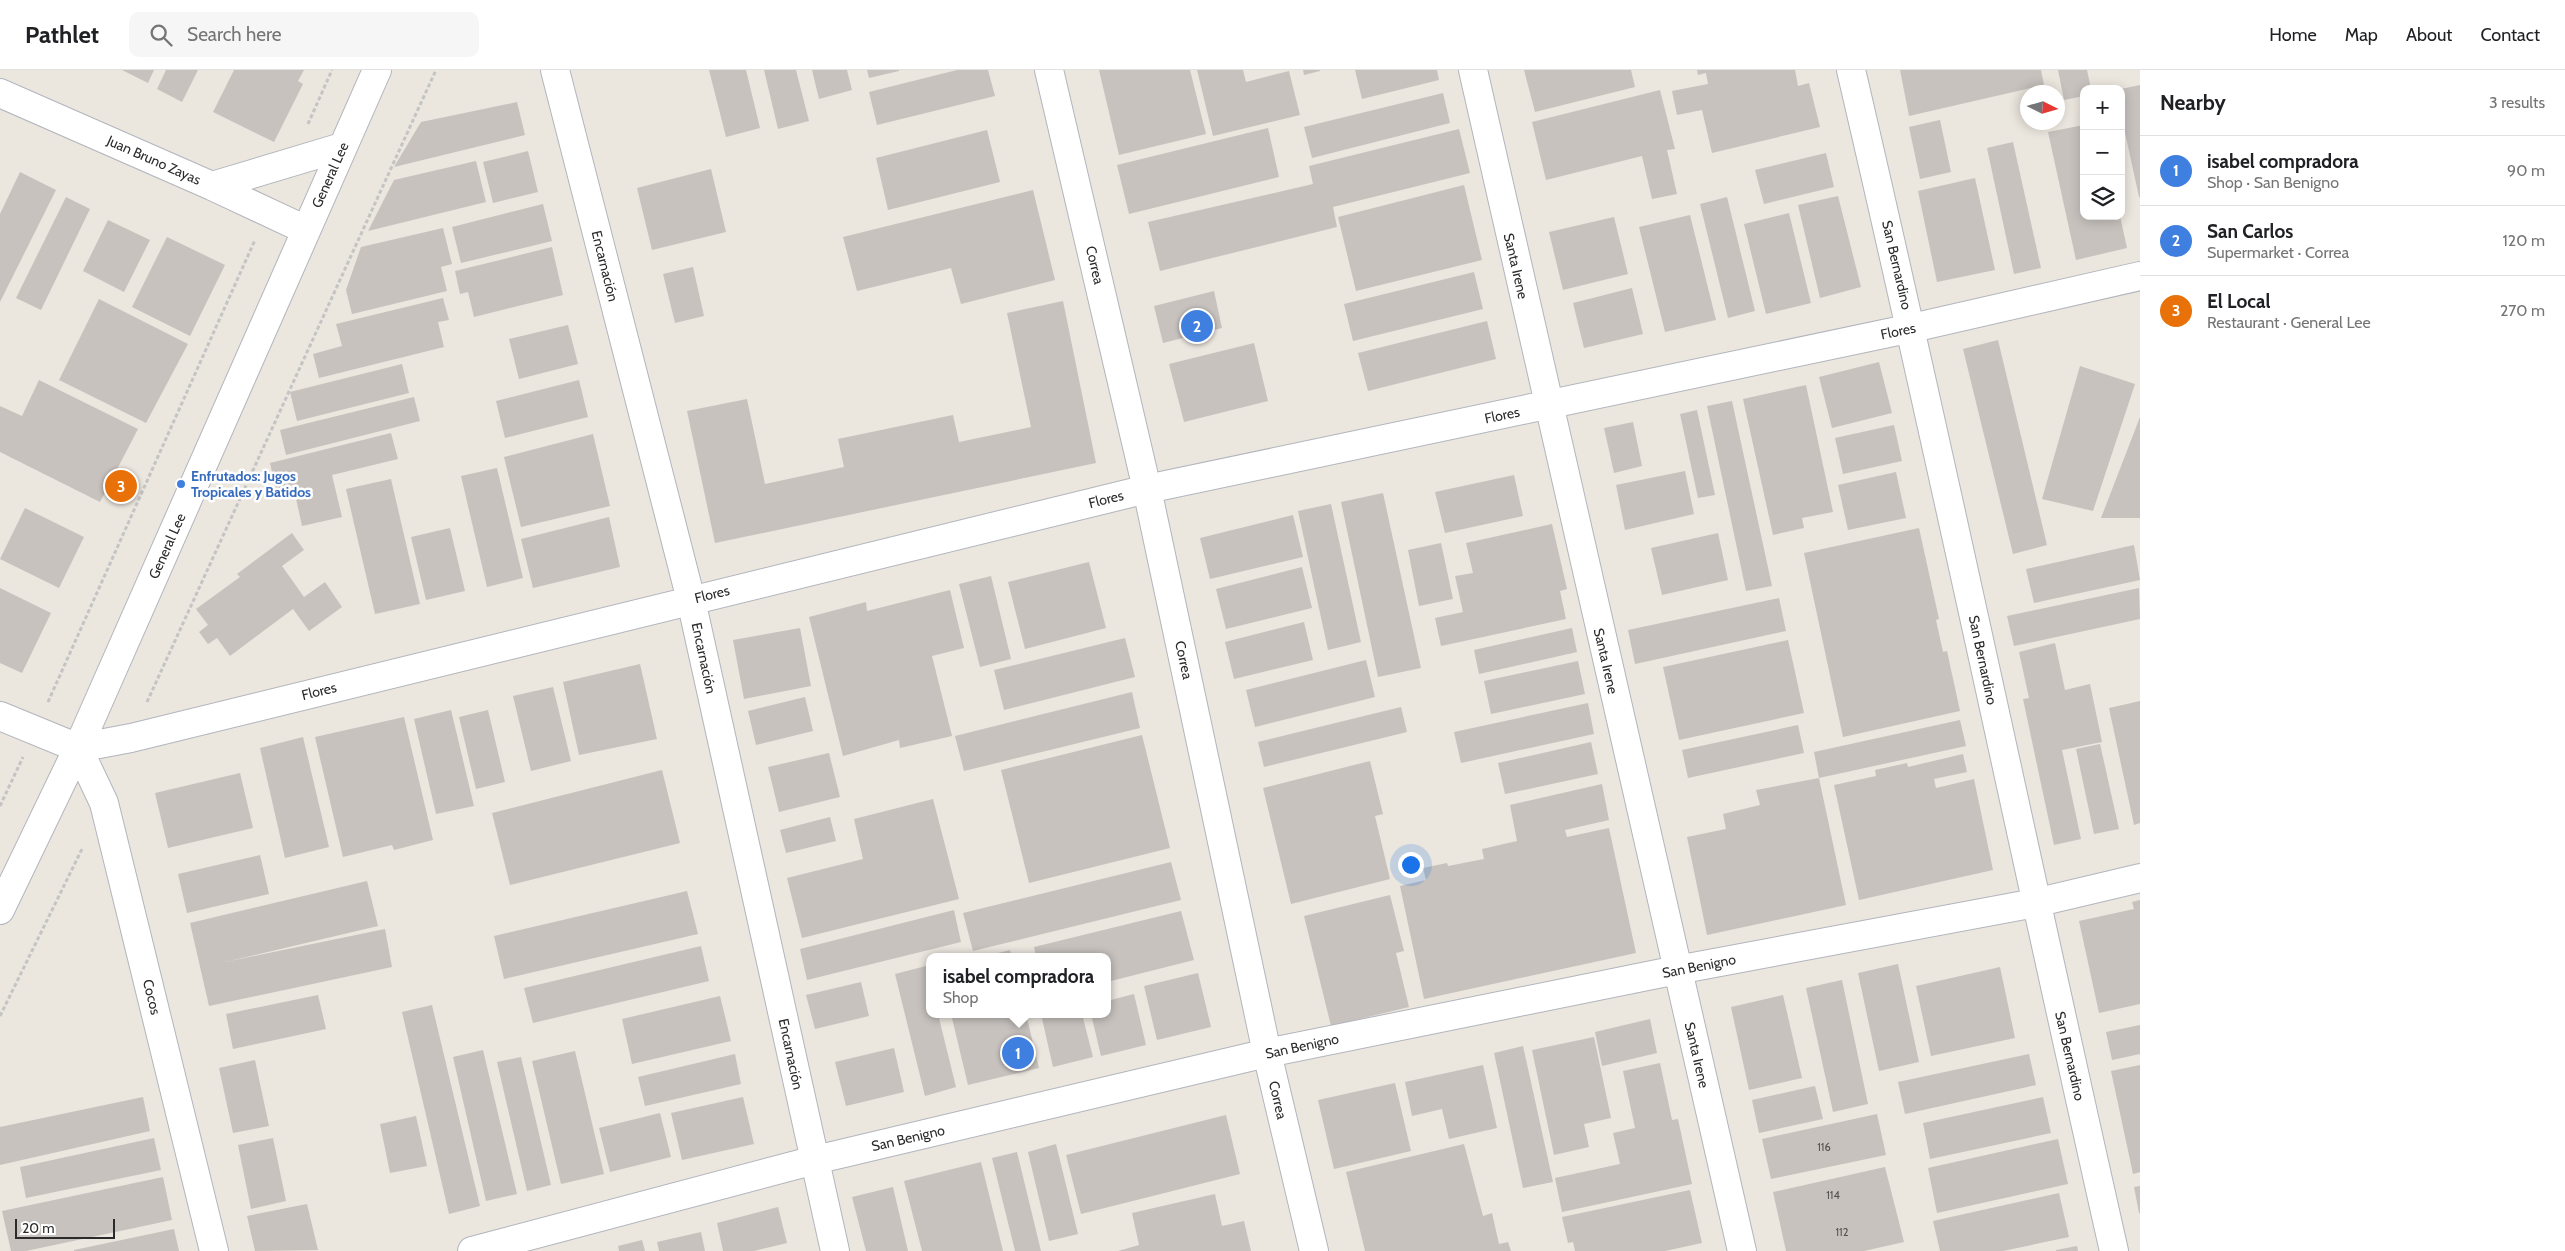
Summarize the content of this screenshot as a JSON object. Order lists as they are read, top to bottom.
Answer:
{
  "streets": {
    "street": [
      "Juan Bruno Zayas",
      "General Lee",
      "Correa",
      "San Bernardino",
      "Encarnación",
      "Santa Irene",
      "Flores",
      "San Benigno",
      "Cocos"
    ]
  },
  "crossings": [
    ["Juan Bruno Zayas", "General Lee"],
    ["General Lee", "Flores"],
    ["General Lee", "Cocos"],
    ["Correa", "Flores"],
    ["Correa", "San Benigno"],
    ["San Bernardino", "Flores"],
    ["San Bernardino", "San Benigno"],
    ["Encarnación", "Flores"],
    ["Encarnación", "San Benigno"],
    ["Santa Irene", "Flores"],
    ["Santa Irene", "San Benigno"],
    ["Flores", "Cocos"]
  ],
  "places": ["Enfrutados: Jugos Tropicales y Batidos"],
  "house_numbers": ["116", "114", "112"],
  "scale_bar": "20 m",
  "north": "right",
  "page": {
    "header": "Pathlet",
    "search": "Search here",
    "nav": [
      "Home",
      "Map",
      "About",
      "Contact"
    ],
    "heading": ["Nearby", "3 results"],
    "map_buttons": ["+", "−"],
    "list": [
      {
        "mark": "1",
        "name": "isabel compradora",
        "note": "Shop · San Benigno",
        "value": "90 m"
      },
      {
        "mark": "2",
        "name": "San Carlos",
        "note": "Supermarket · Correa",
        "value": "120 m"
      },
      {
        "mark": "3",
        "name": "El Local",
        "note": "Restaurant · General Lee",
        "value": "270 m"
      }
    ],
    "pins": ["2", "3", "1"],
    "popup": ["isabel compradora", "Shop"],
    "scale": "20 m"
  }
}
